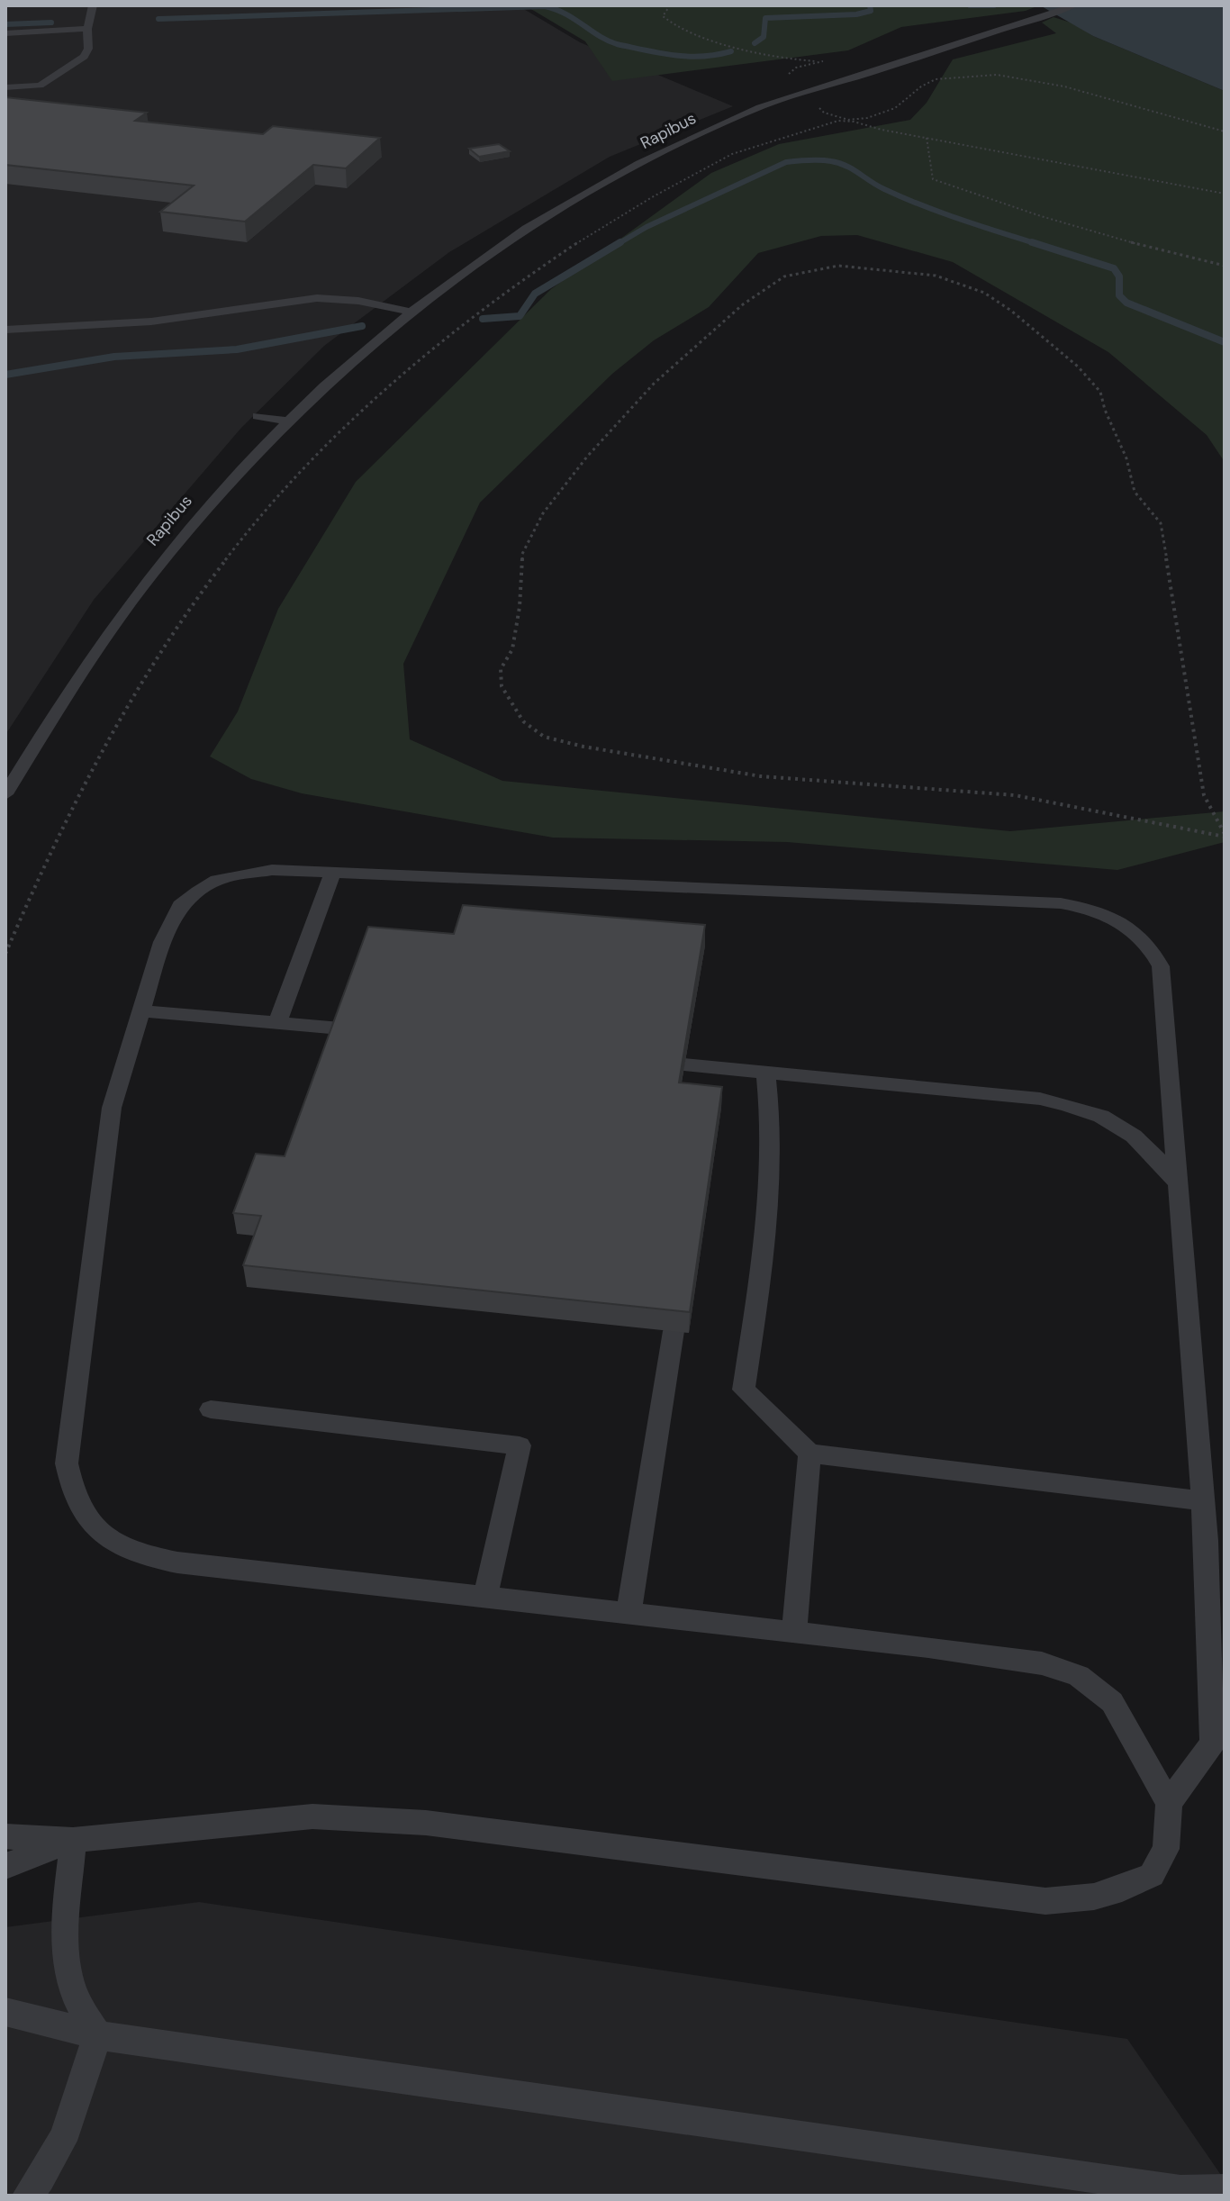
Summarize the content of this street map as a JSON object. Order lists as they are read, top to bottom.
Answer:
{
  "streets": {
    "lane": ["Rapibus"]
  }
}
